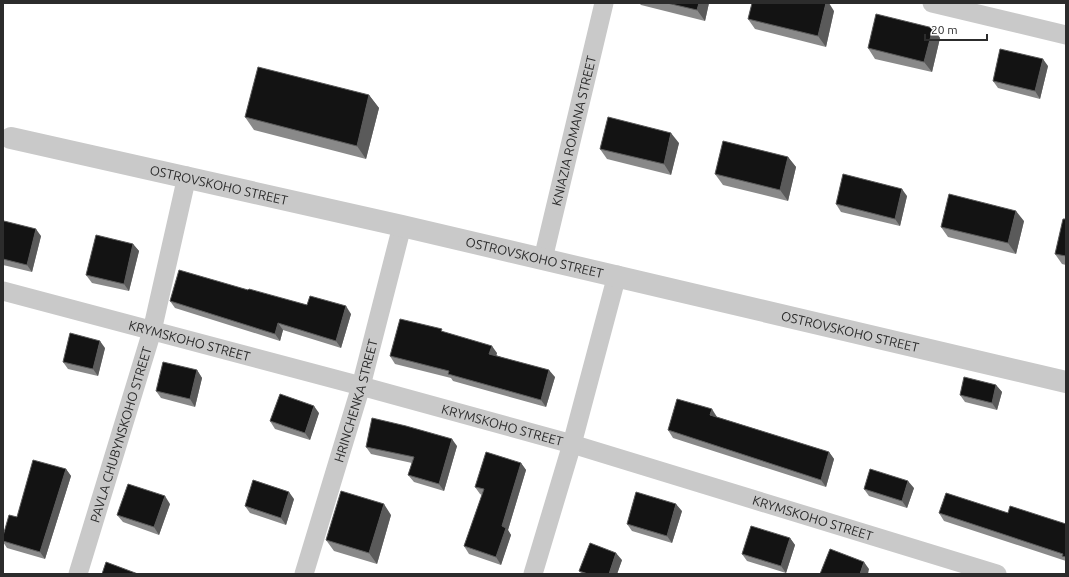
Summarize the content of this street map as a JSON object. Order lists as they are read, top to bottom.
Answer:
{
  "streets": {
    "street": [
      "KNIAZIA ROMANA STREET",
      "OSTROVSKOHO STREET",
      "KRYMSKOHO STREET",
      "HRINCHENKA STREET",
      "PAVLA CHUBYNSKOHO STREET"
    ]
  },
  "crossings": [
    ["KNIAZIA ROMANA STREET", "OSTROVSKOHO STREET"],
    ["OSTROVSKOHO STREET", "HRINCHENKA STREET"],
    ["OSTROVSKOHO STREET", "PAVLA CHUBYNSKOHO STREET"],
    ["KRYMSKOHO STREET", "HRINCHENKA STREET"],
    ["KRYMSKOHO STREET", "PAVLA CHUBYNSKOHO STREET"]
  ],
  "scale_bar": "20 m"
}
